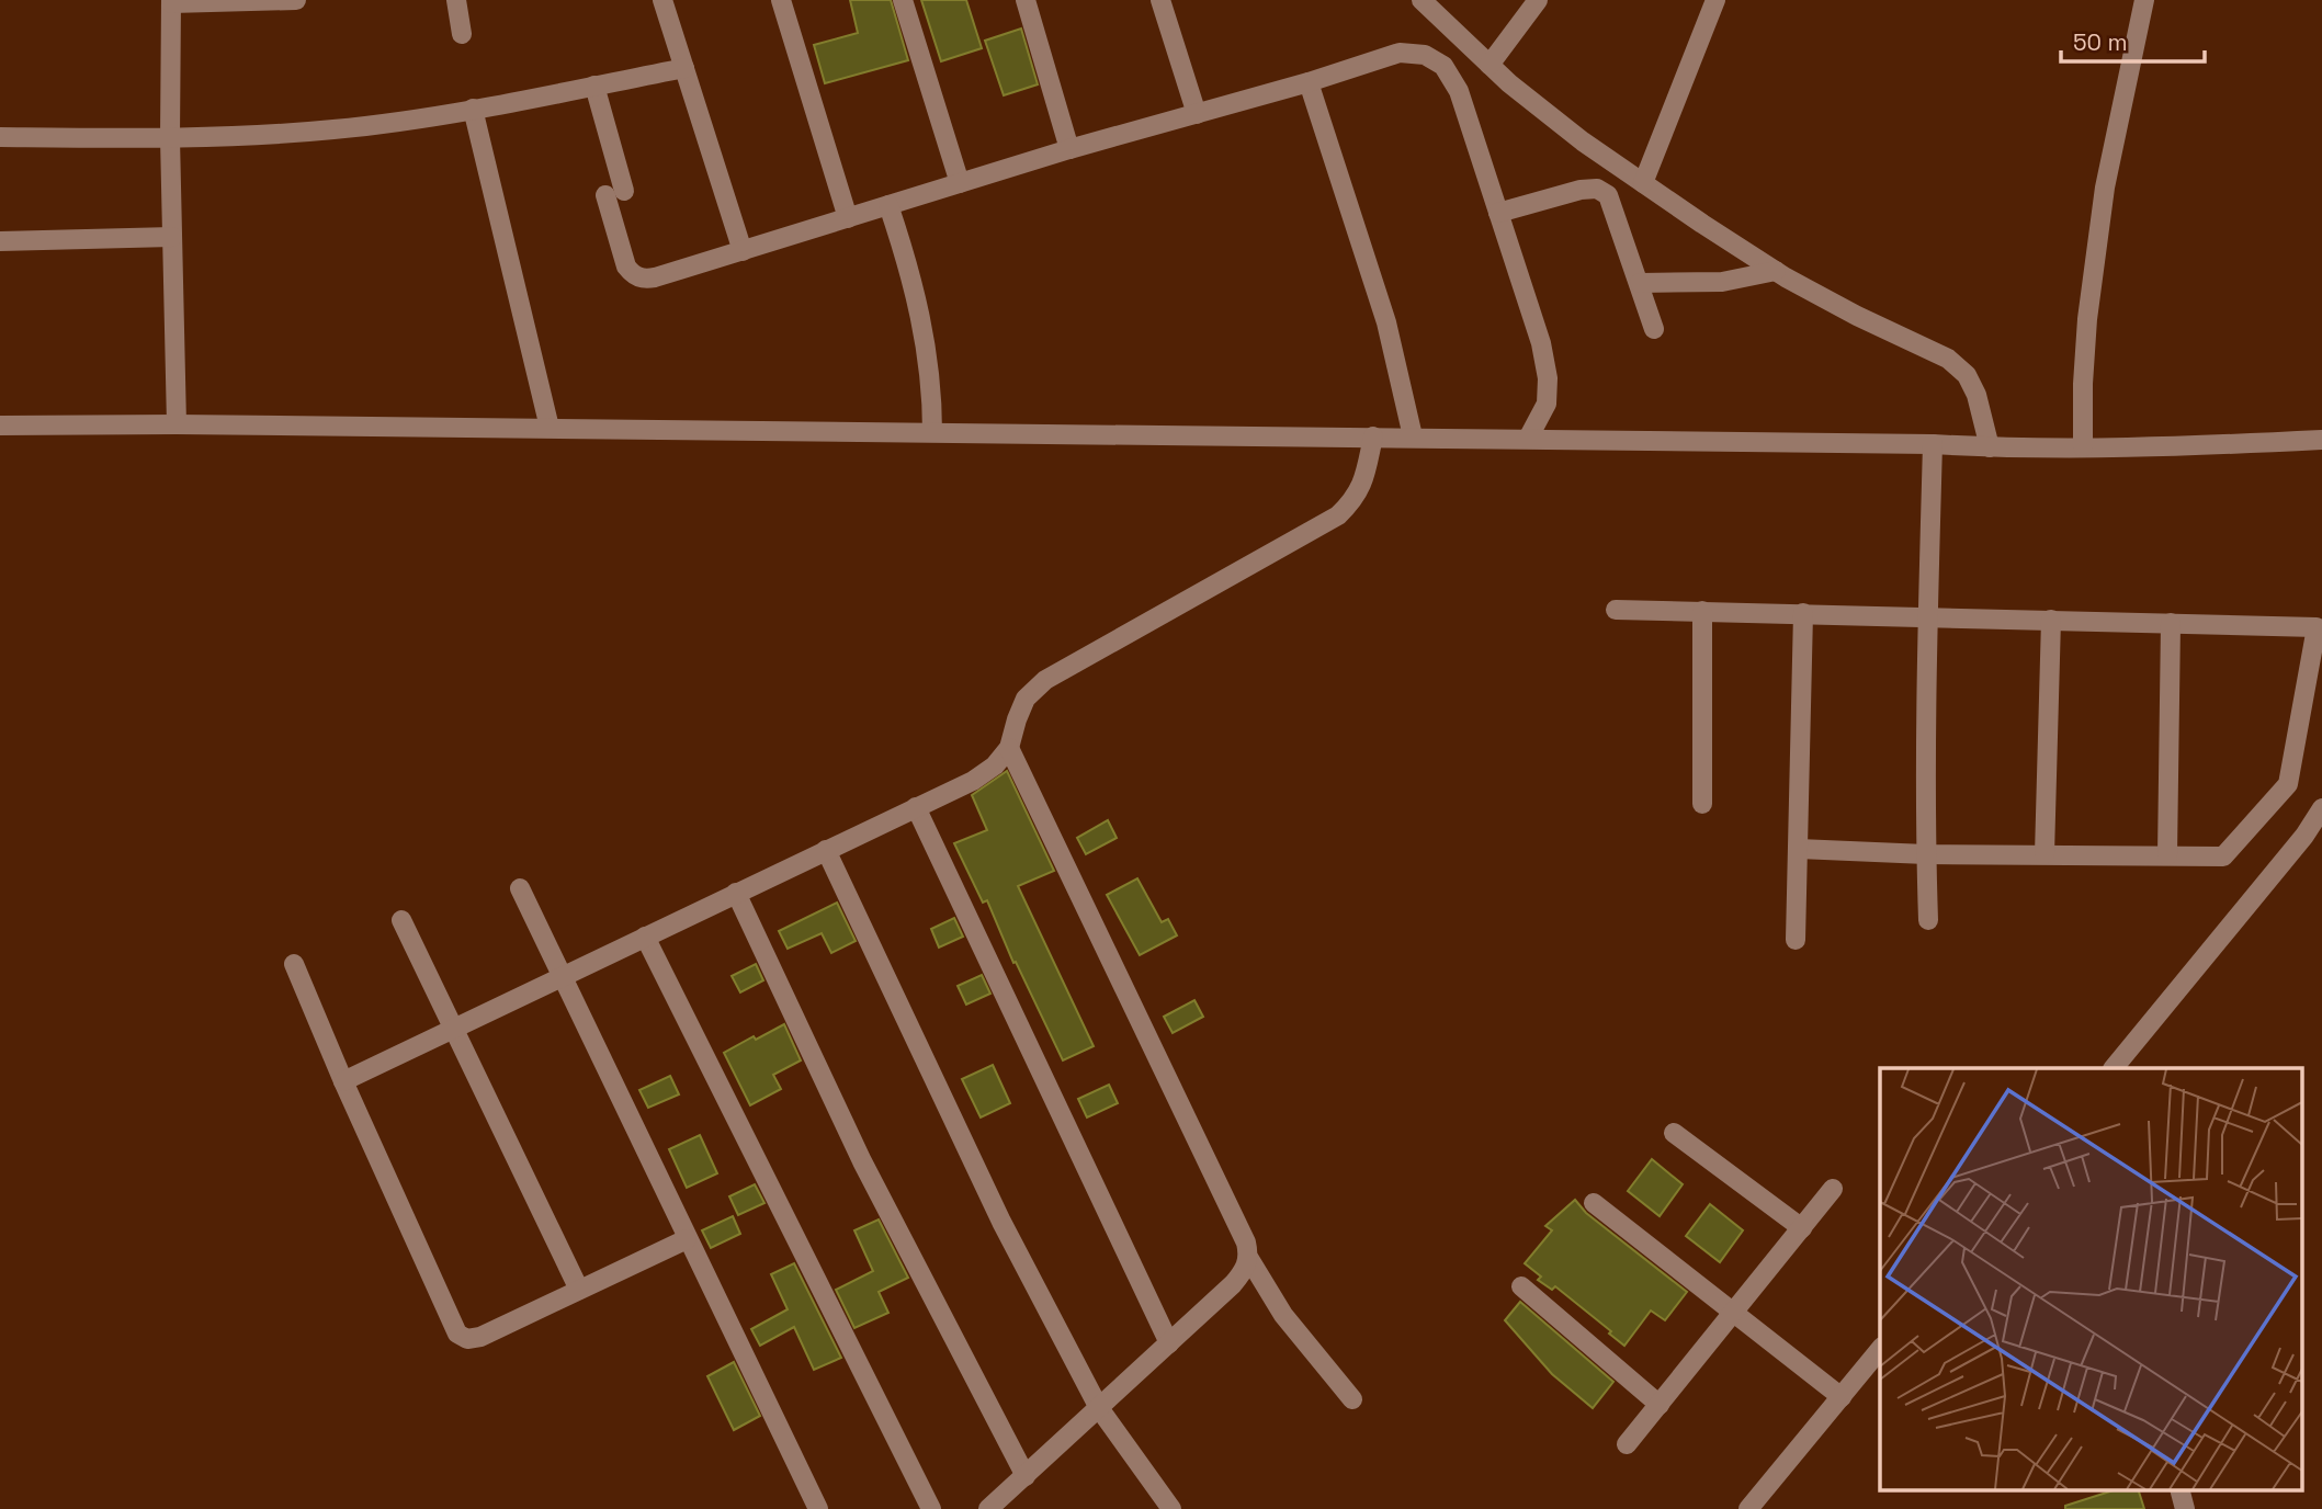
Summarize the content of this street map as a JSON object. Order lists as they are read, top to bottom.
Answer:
{
  "scale_bar": "50 m"
}
